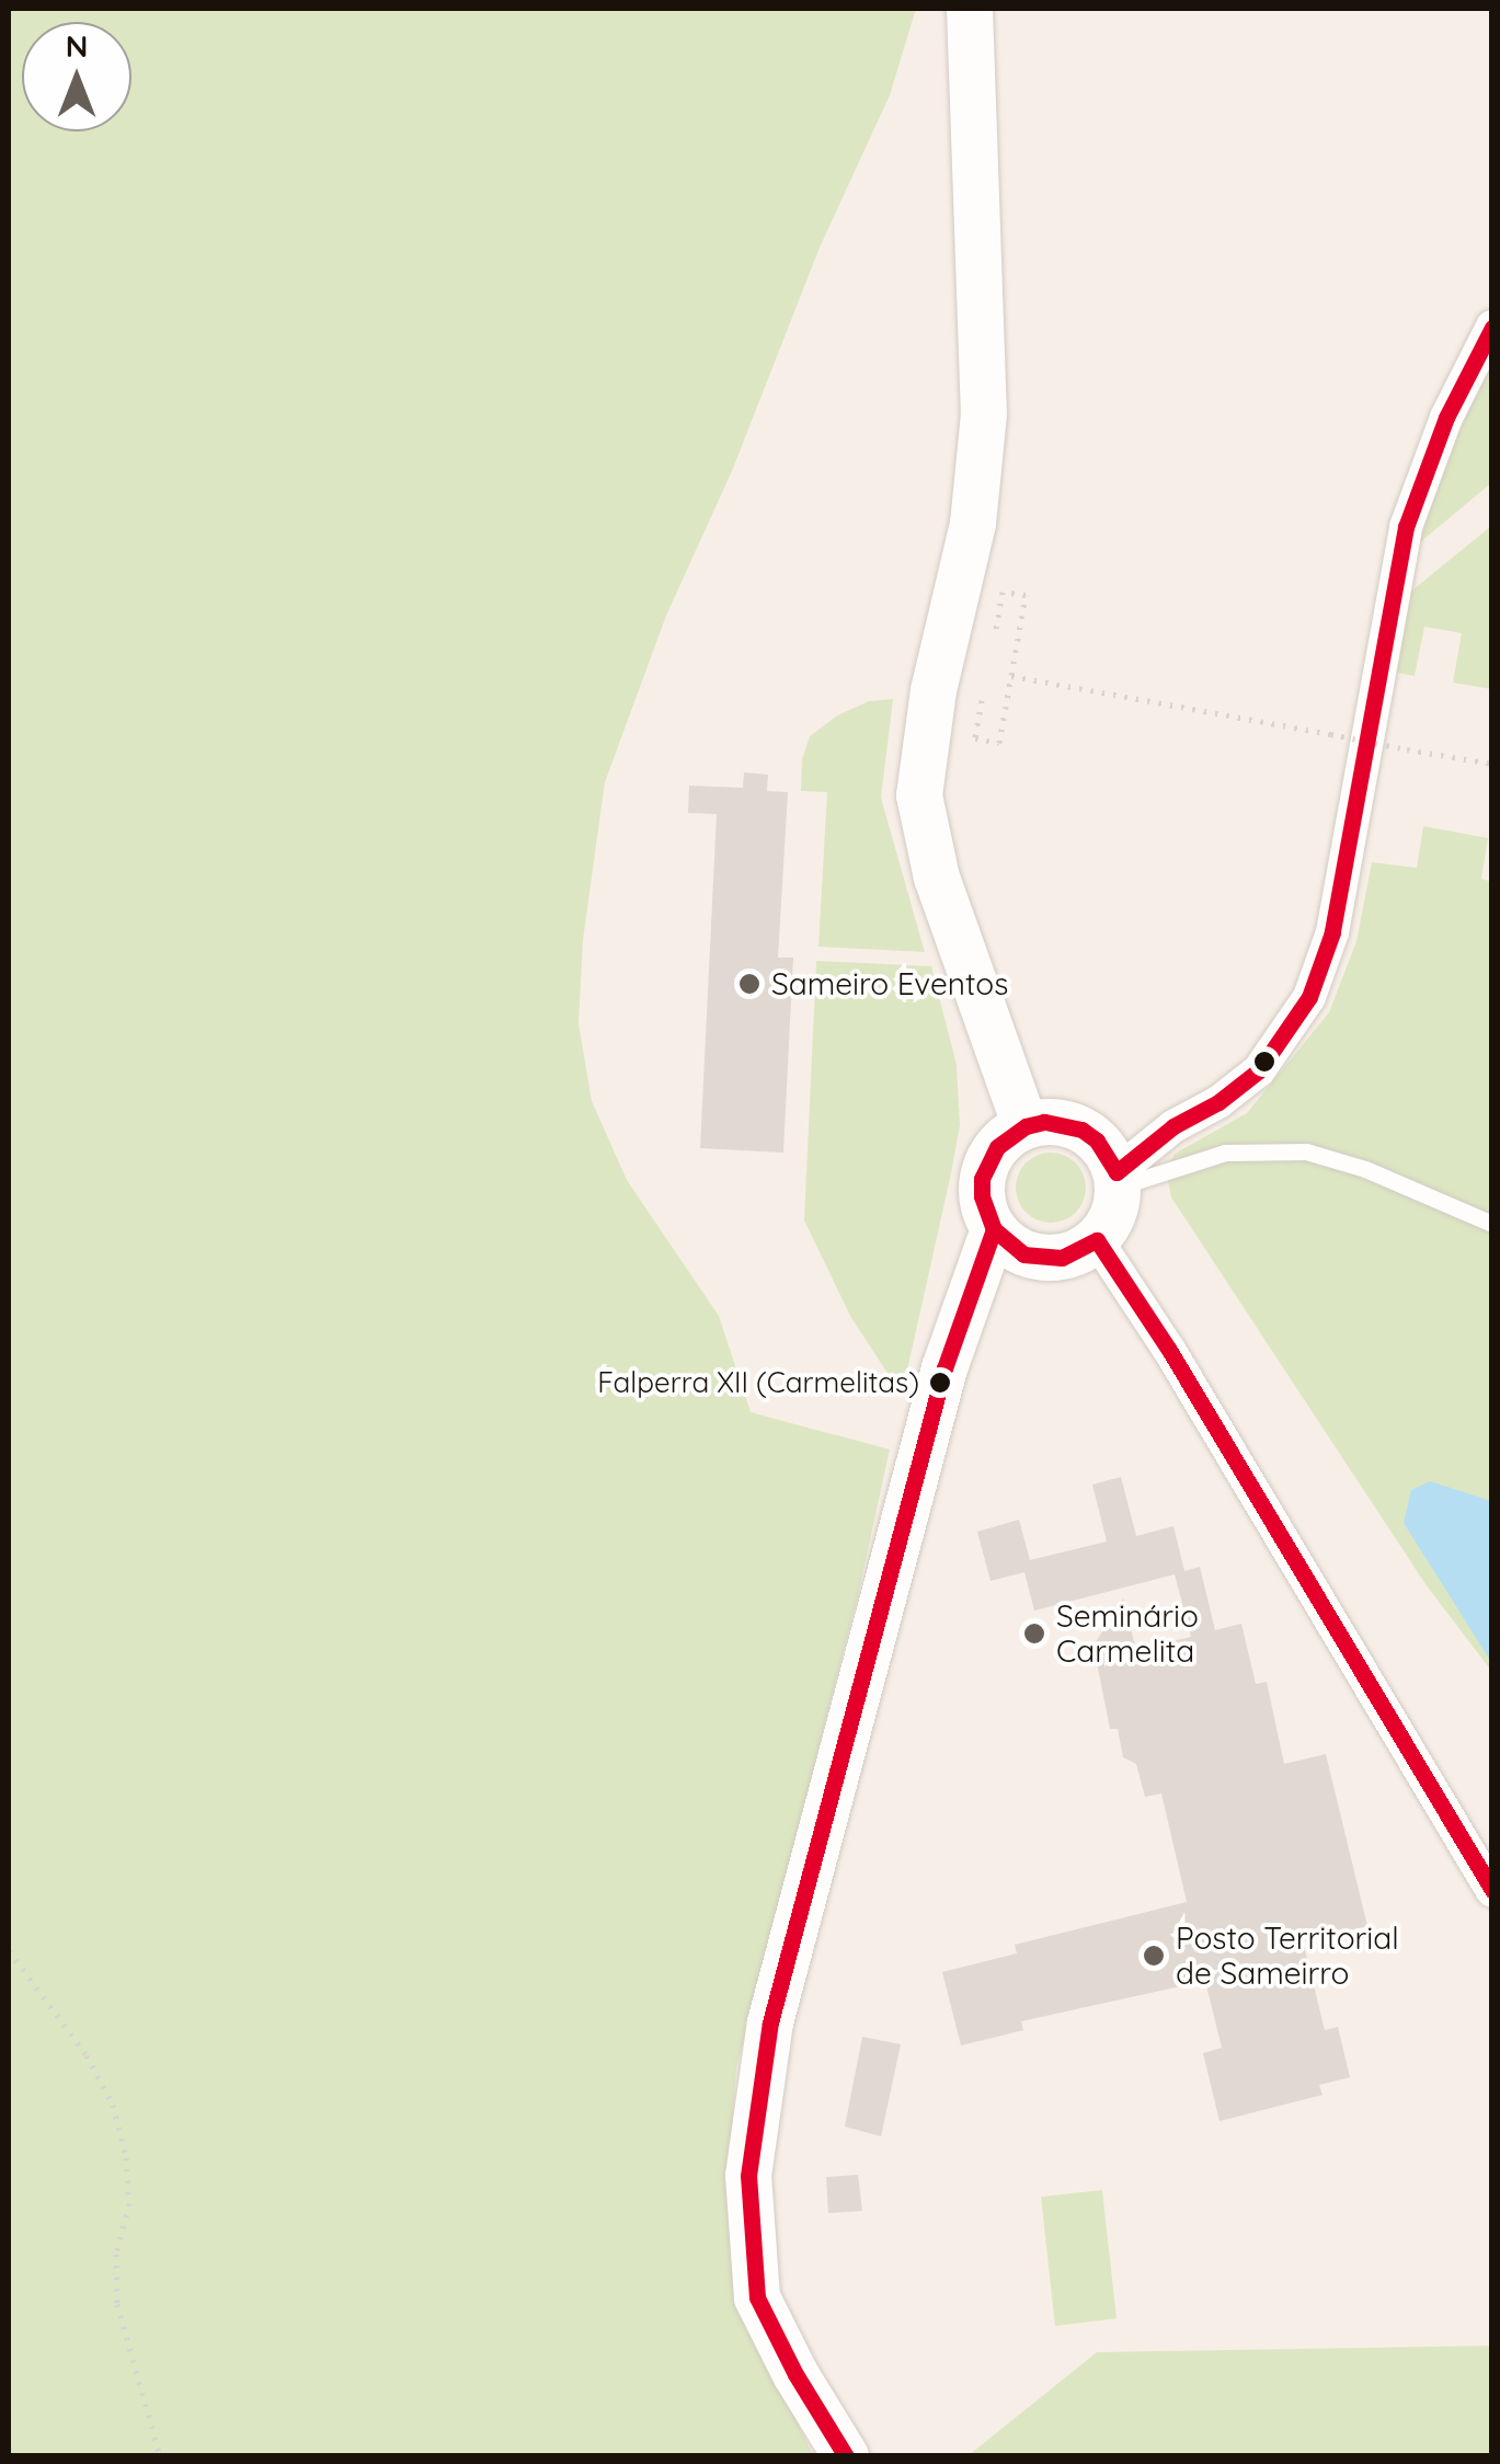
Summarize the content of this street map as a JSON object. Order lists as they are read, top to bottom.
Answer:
{
  "places": [
    "Sameiro Eventos",
    "Falperra XII (Carmelitas)",
    "Seminário Carmelita",
    "Posto Territorial de Sameirro"
  ],
  "north": "top"
}
